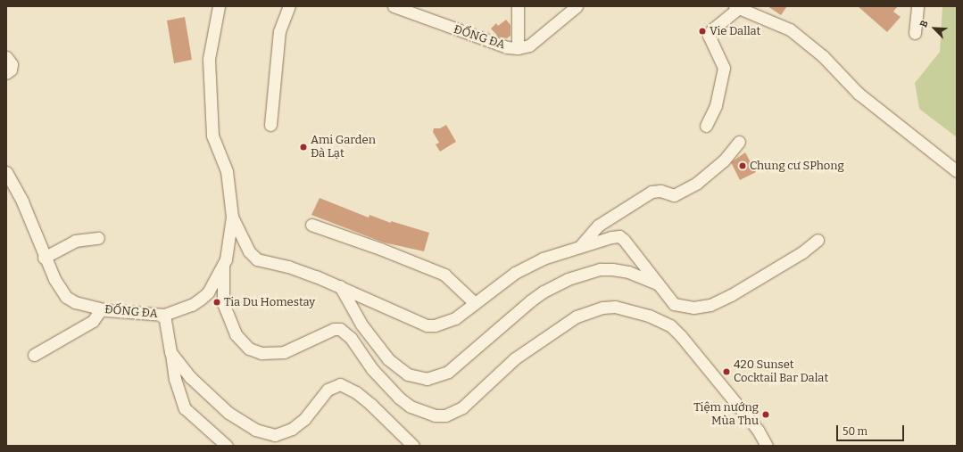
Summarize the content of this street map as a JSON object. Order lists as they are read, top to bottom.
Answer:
{
  "streets": {
    "street": ["ĐỐNG ĐA"]
  },
  "places": [
    "Vie Dallat",
    "Ami Garden Đà Lạt",
    "Chung cư SPhong",
    "Tia Du Homestay",
    "420 Sunset Cocktail Bar Dalat",
    "Tiệm nướng Mùa Thu"
  ],
  "scale_bar": "50 m",
  "north": "top left"
}
